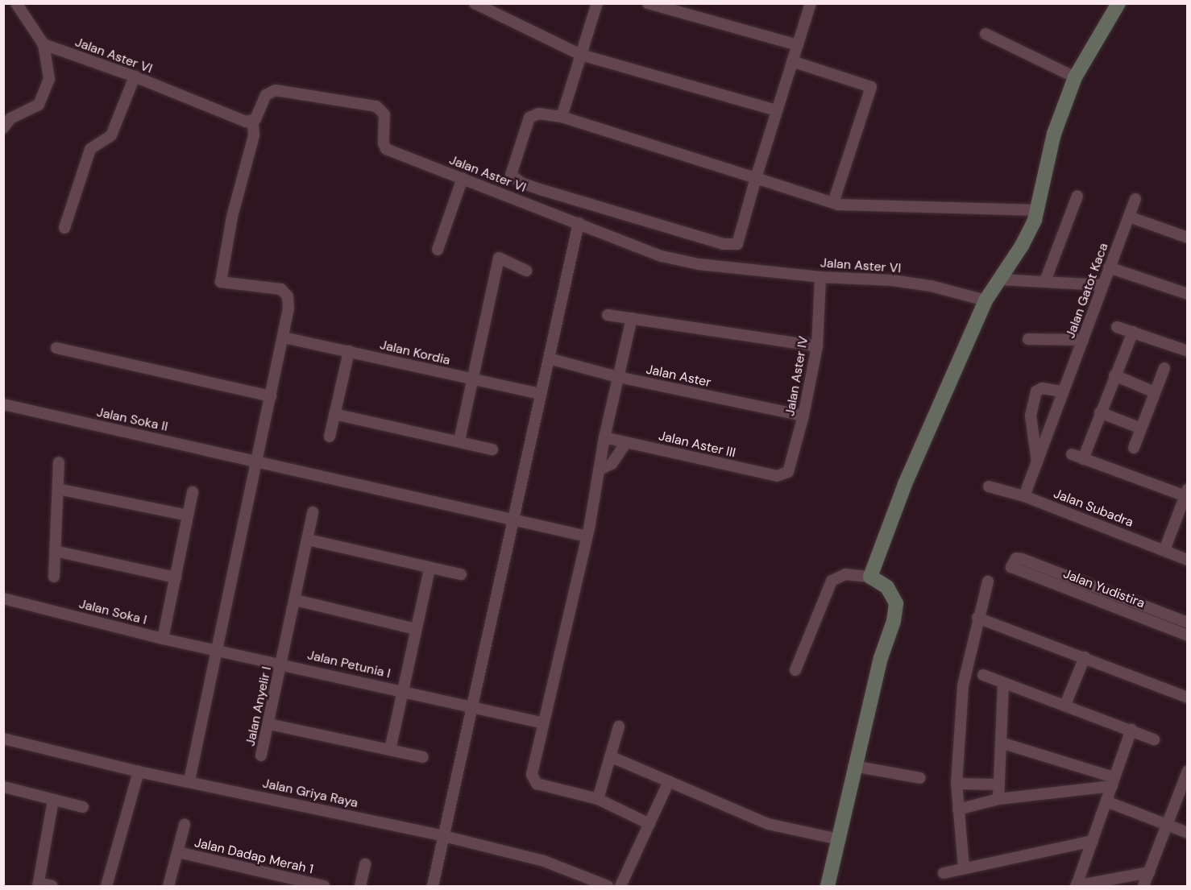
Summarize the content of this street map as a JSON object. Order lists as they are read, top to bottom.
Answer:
{
  "streets": {
    "street": [
      "Jalan Aster VI",
      "Jalan Gatot Kaca",
      "Jalan Kordia",
      "Jalan Aster",
      "Jalan Aster IV",
      "Jalan Soka II",
      "Jalan Aster III",
      "Jalan Subadra",
      "Jalan Yudistira",
      "Jalan Soka I",
      "Jalan Petunia I",
      "Jalan Anyelir I",
      "Jalan Griya Raya",
      "Jalan Dadap Merah 1"
    ]
  },
  "crossings": [
    ["Jalan Aster VI", "Jalan Aster IV"],
    ["Jalan Gatot Kaca", "Jalan Subadra"],
    ["Jalan Aster", "Jalan Aster IV"],
    ["Jalan Aster IV", "Jalan Aster III"],
    ["Jalan Soka I", "Jalan Petunia I"],
    ["Jalan Petunia I", "Jalan Anyelir I"]
  ]
}
